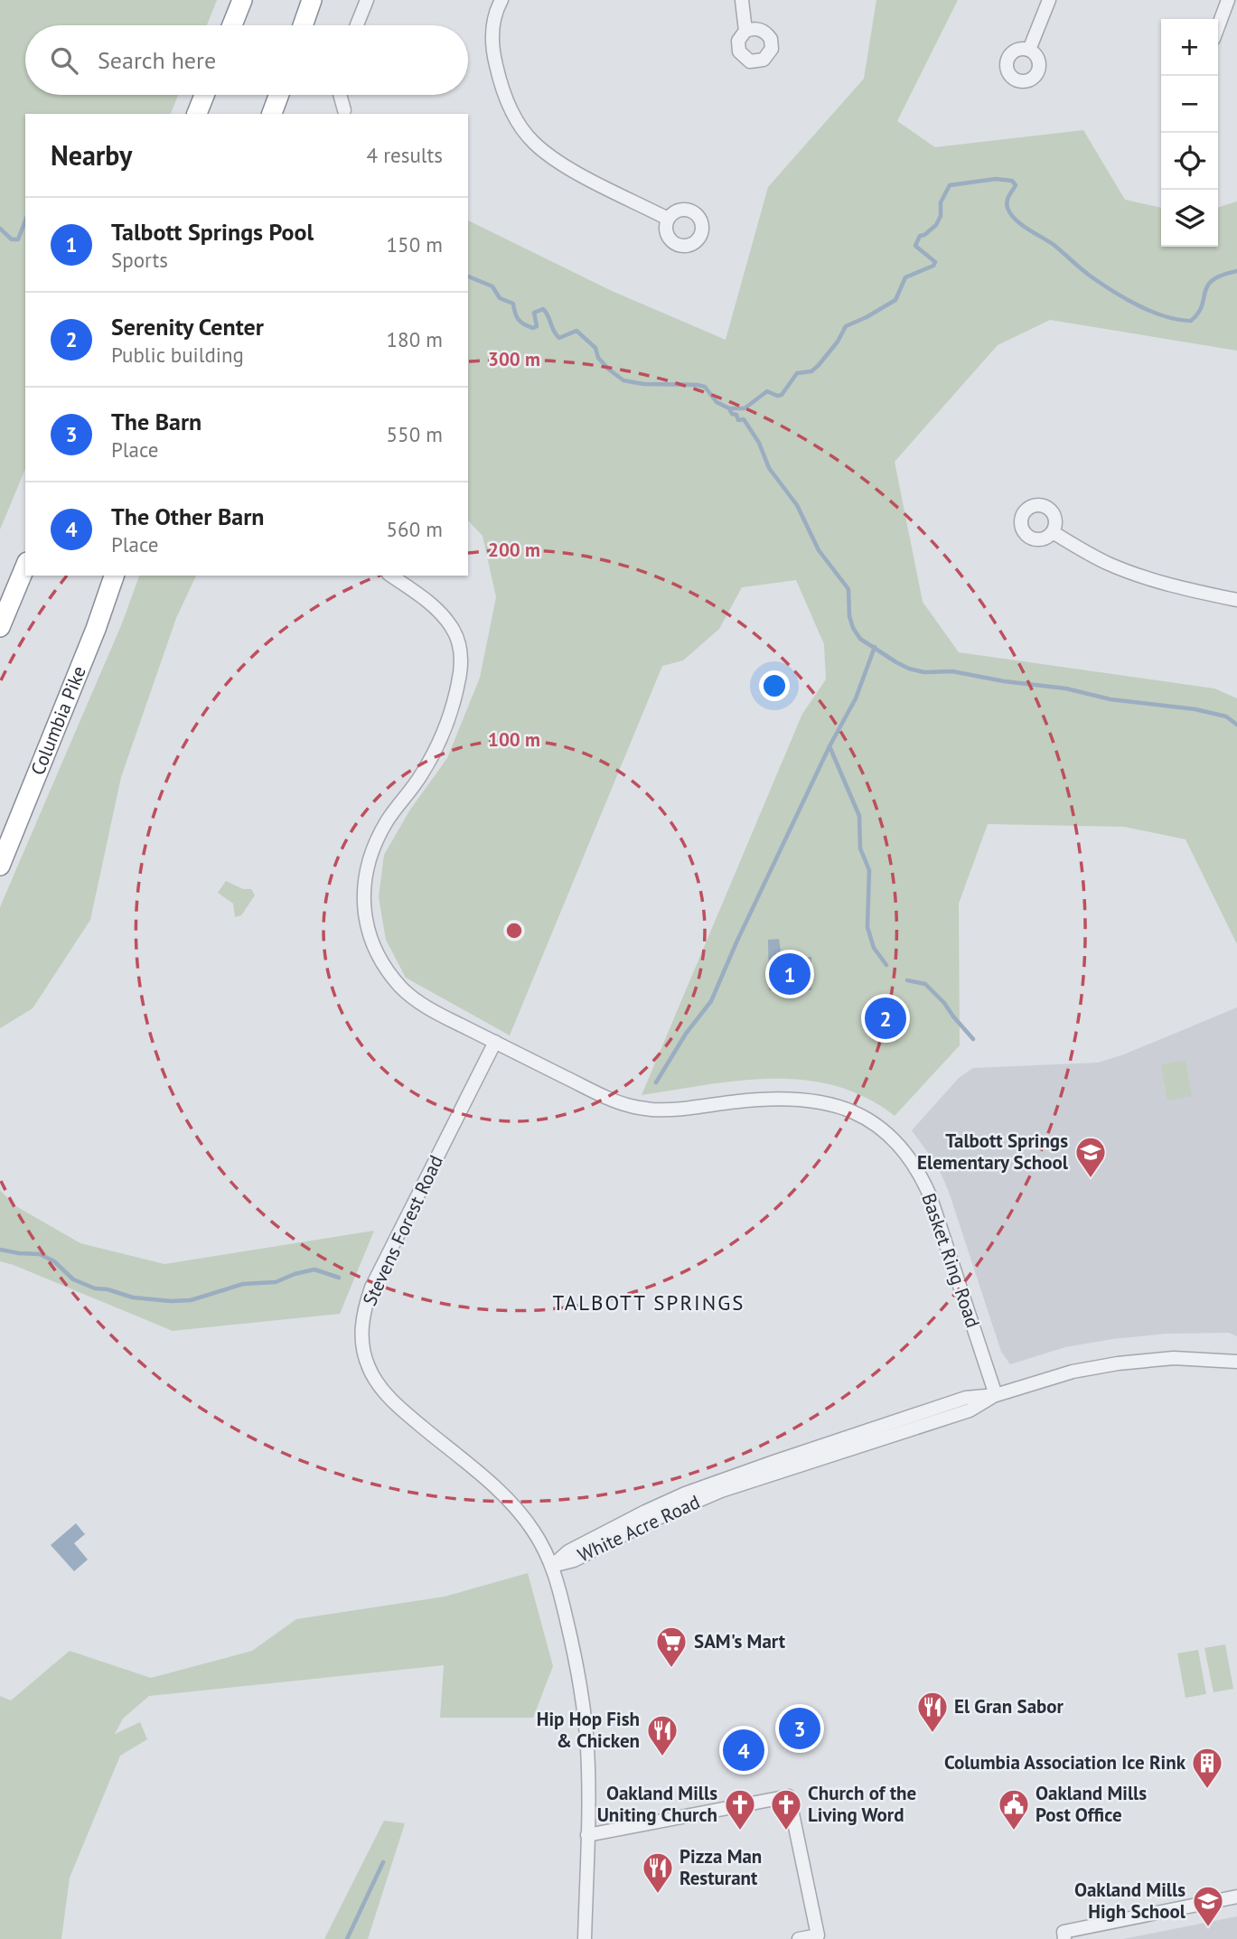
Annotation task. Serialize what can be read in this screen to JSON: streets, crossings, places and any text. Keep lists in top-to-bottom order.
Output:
{
  "streets": {
    "highway": ["Columbia Pike"],
    "street": ["Stevens Forest Road", "Basket Ring Road", "White Acre Road"]
  },
  "crossings": [
    ["Stevens Forest Road", "Basket Ring Road"],
    ["Stevens Forest Road", "White Acre Road"],
    ["Basket Ring Road", "White Acre Road"]
  ],
  "districts": ["TALBOTT SPRINGS"],
  "places": {
    "school or university": ["Talbott Springs Elementary School", "Oakland Mills High School"],
    "supermarket": ["SAM's Mart"],
    "restaurant": ["El Gran Sabor", "Hip Hop Fish & Chicken", "Pizza Man Resturant"],
    "building": ["Columbia Association Ice Rink"],
    "church": ["Oakland Mills Uniting Church", "Church of the Living Word"],
    "public building": ["Oakland Mills Post Office"]
  },
  "page": {
    "map_buttons": ["+", "−"],
    "search": "Search here",
    "heading": ["Nearby", "4 results"],
    "list": [
      {
        "mark": "1",
        "name": "Talbott Springs Pool",
        "note": "Sports",
        "value": "150 m"
      },
      {
        "mark": "2",
        "name": "Serenity Center",
        "note": "Public building",
        "value": "180 m"
      },
      {
        "mark": "3",
        "name": "The Barn",
        "note": "Place",
        "value": "550 m"
      },
      {
        "mark": "4",
        "name": "The Other Barn",
        "note": "Place",
        "value": "560 m"
      }
    ],
    "pins": [
      "1",
      "2",
      "3",
      "4"
    ]
  },
  "rings": ["300 m", "200 m", "100 m"]
}
